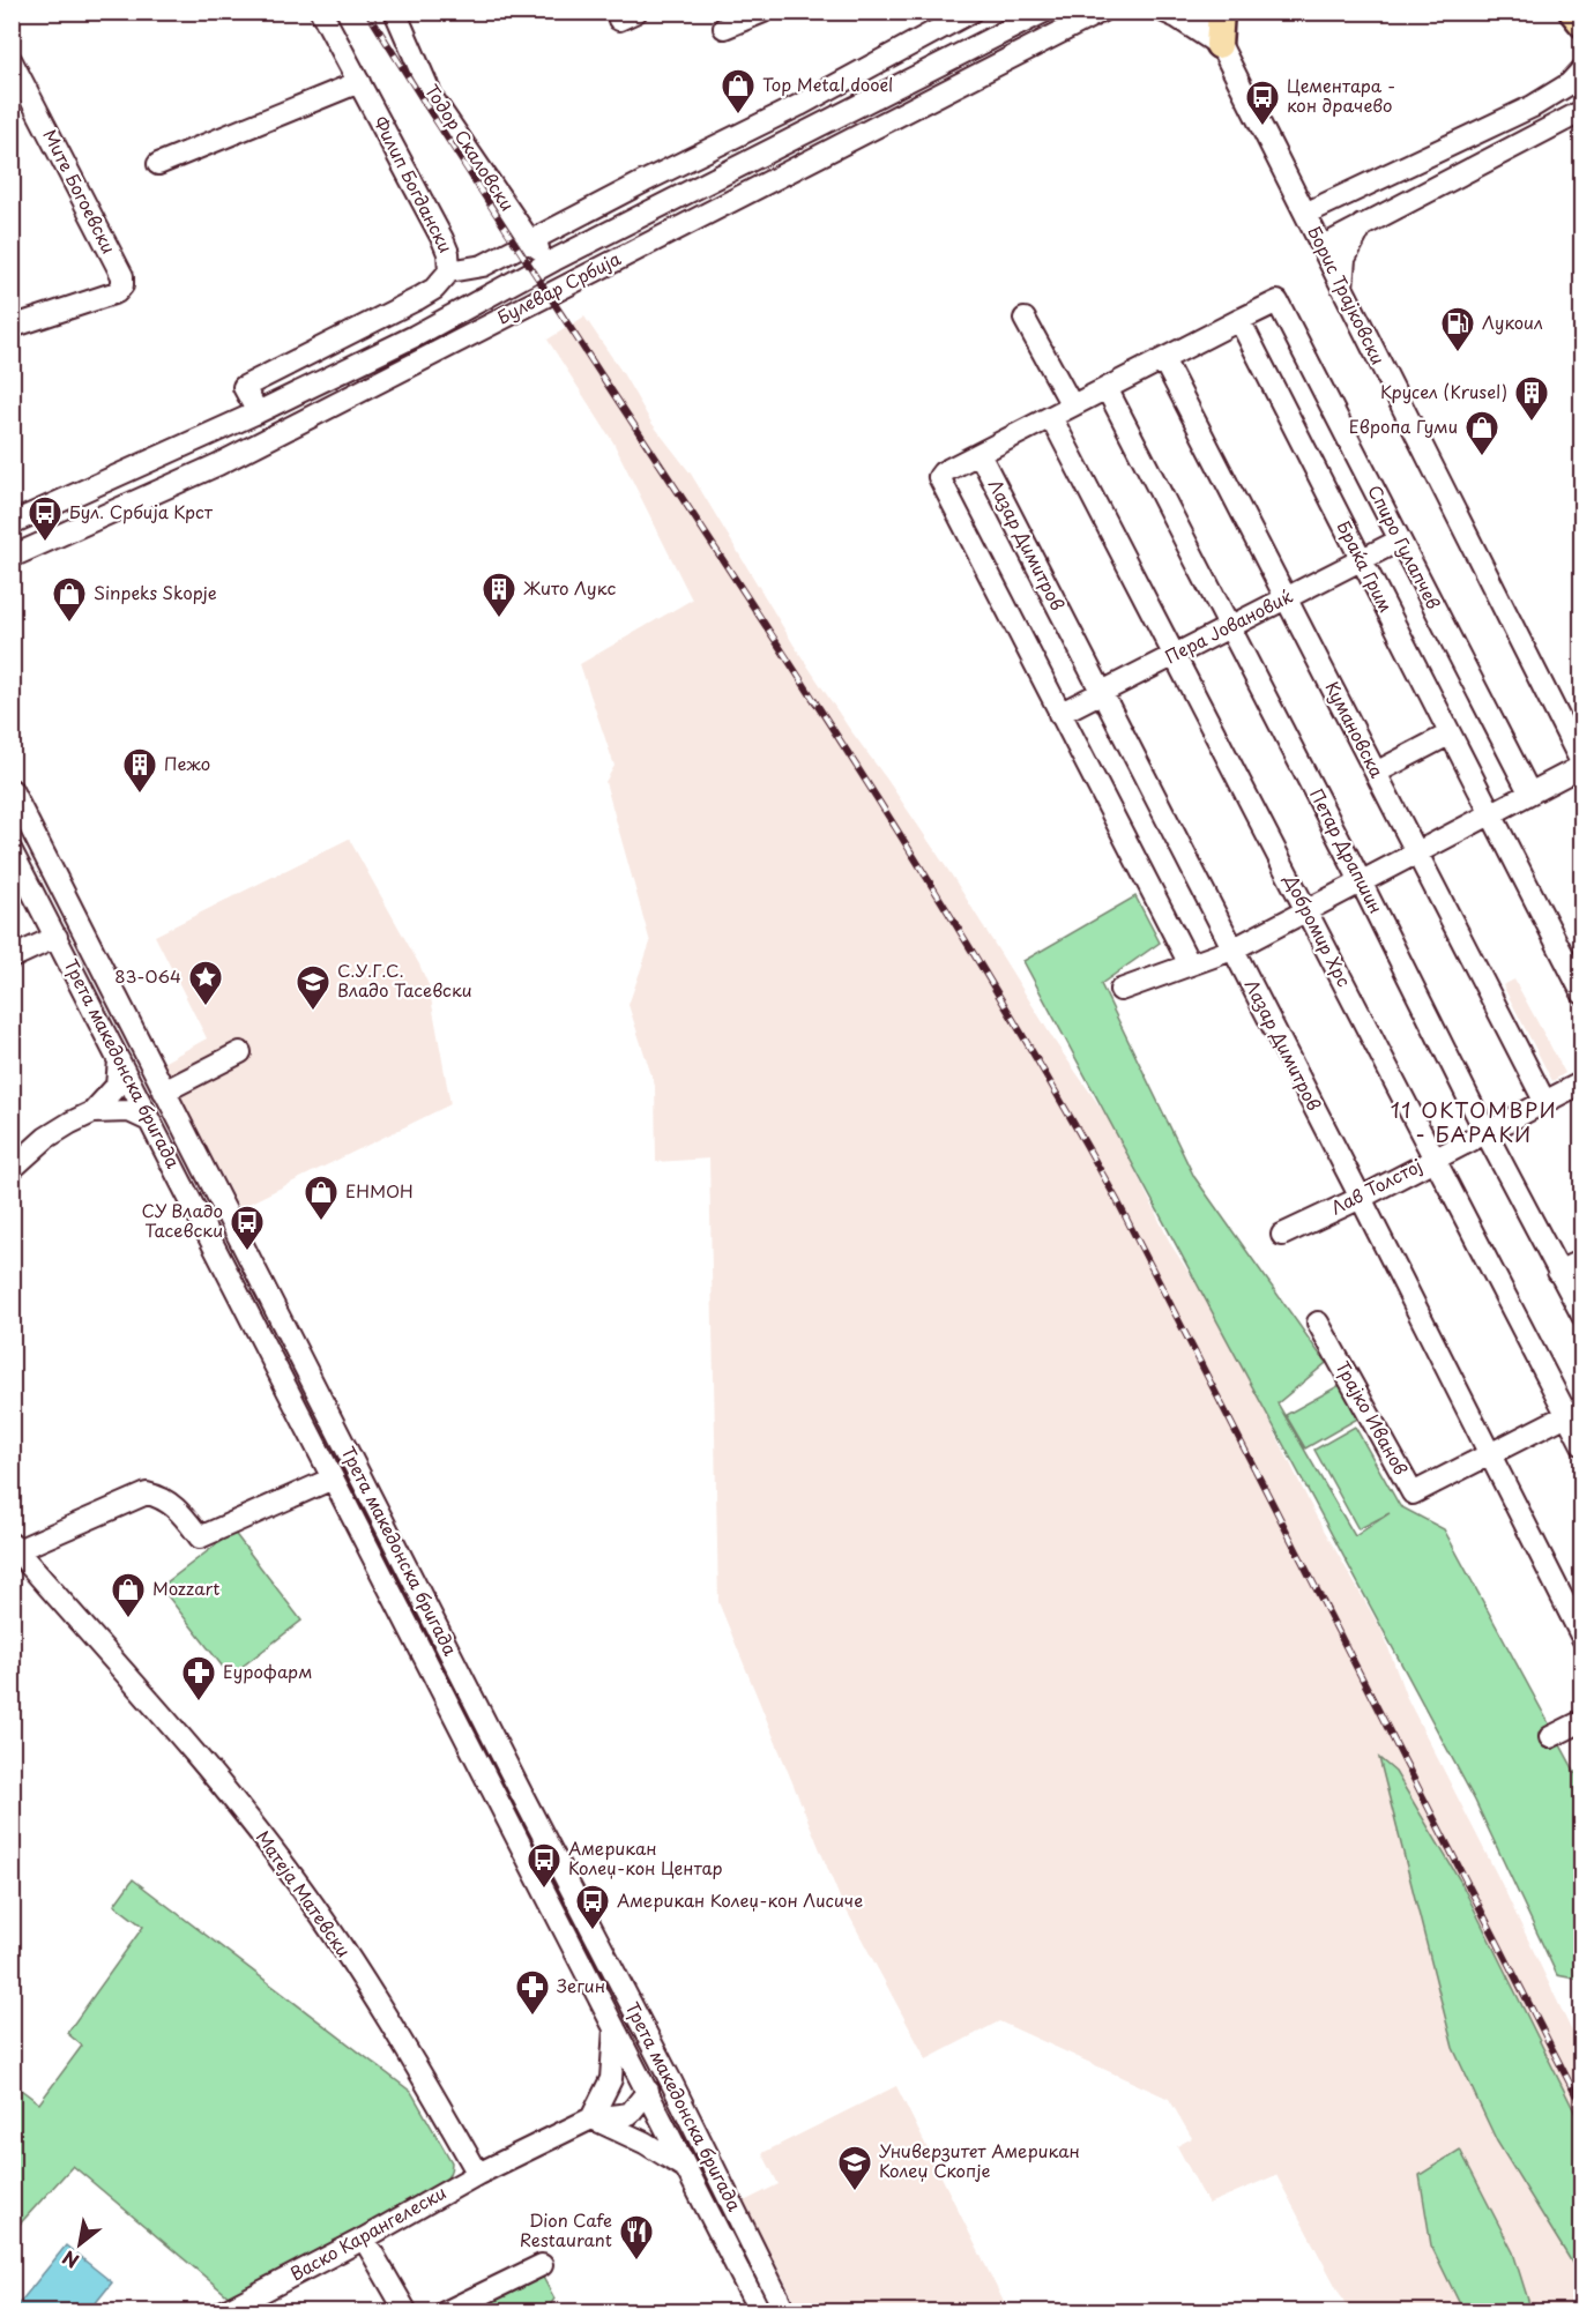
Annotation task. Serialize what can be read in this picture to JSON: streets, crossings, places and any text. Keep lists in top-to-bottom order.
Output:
{
  "streets": {
    "street": [
      "Тодор Скаловски",
      "Филип Богдански",
      "Мите Богоевски",
      "Булевар Србија",
      "Борис Трајковски",
      "Лазар Димитров",
      "Спиро Гулапчев",
      "Браќа Грим",
      "Пера Јовановиќ",
      "Кумановска",
      "Петар Драпшин",
      "Добромир Хрс",
      "Трета македонска бригада",
      "Лав Толстој",
      "Трајко Иванов",
      "Матеја Матевски",
      "Васко Карангелески"
    ]
  },
  "crossings": [
    ["Тодор Скаловски", "Булевар Србија"],
    ["Филип Богдански", "Булевар Србија"],
    ["Лазар Димитров", "Пера Јовановиќ"],
    ["Лазар Димитров", "Лав Толстој"],
    ["Лазар Димитров", "Трајко Иванов"],
    ["Спиро Гулапчев", "Браќа Грим"],
    ["Спиро Гулапчев", "Пера Јовановиќ"],
    ["Браќа Грим", "Пера Јовановиќ"],
    ["Пера Јовановиќ", "Кумановска"],
    ["Пера Јовановиќ", "Петар Драпшин"],
    ["Пера Јовановиќ", "Добромир Хрс"],
    ["Кумановска", "Лав Толстој"],
    ["Петар Драпшин", "Лав Толстој"],
    ["Добромир Хрс", "Лав Толстој"],
    ["Добромир Хрс", "Трајко Иванов"],
    ["Матеја Матевски", "Васко Карангелески"]
  ],
  "districts": ["11 ОКТОМВРИ - БАРАКИ"],
  "places": {
    "shop": [
      "Top Metal dooel",
      "Европа Гуми",
      "Sinpeks Skopje",
      "ЕНМОН",
      "Mozzart"
    ],
    "bus stop": [
      "Цементара - кон драчево",
      "Бул. Србија Крст",
      "СУ Владо Тасевски",
      "Американ Колеџ-кон Центар",
      "Американ Колеџ-кон Лисиче"
    ],
    "fuel station": ["Лукоил"],
    "building": ["Крусел (Krusel)", "Жито Лукс", "Пежо"],
    "place": ["83-064"],
    "school or university": ["С.У.Г.С. Владо Тасевски", "Универзитет Американ Колеџ Скопје"],
    "pharmacy": ["Еурофарм", "Зегин"],
    "restaurant": ["Dion Cafe Restaurant"]
  },
  "north": "bottom left"
}
